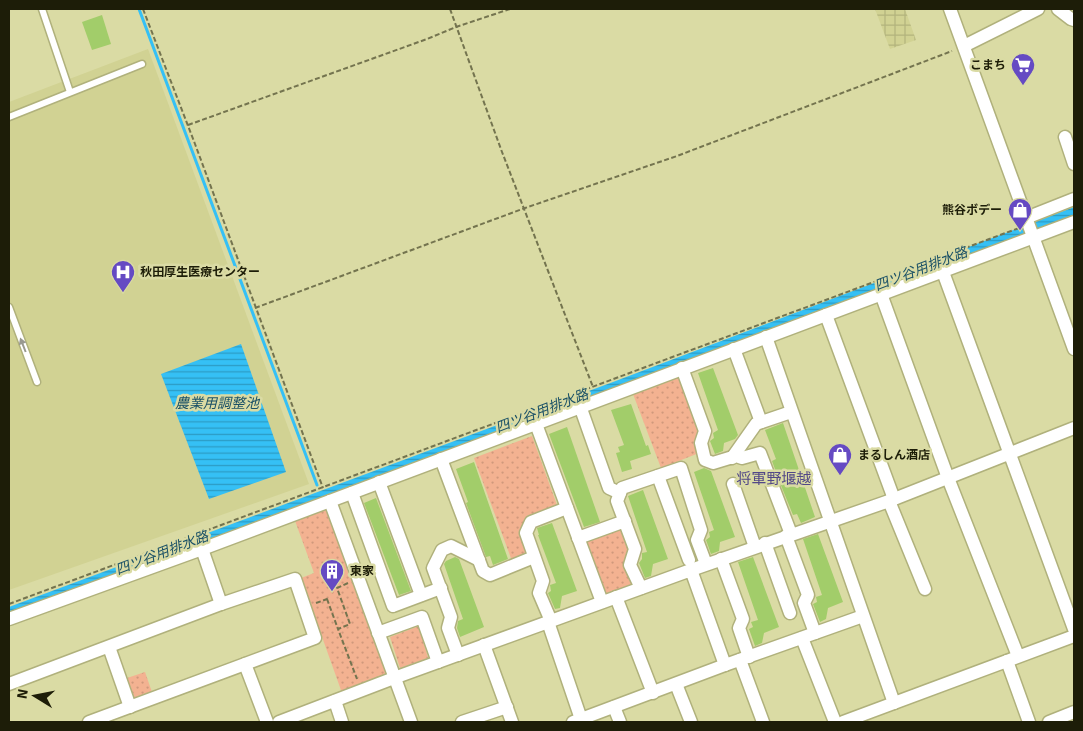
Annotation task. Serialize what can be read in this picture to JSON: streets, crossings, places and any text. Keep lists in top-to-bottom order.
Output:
{
  "districts": ["将軍野堰越"],
  "water": ["四ツ谷用排水路", "農業用調整池"],
  "places": {
    "supermarket": ["こまち"],
    "shop": ["熊谷ボデー", "まるしん酒店"],
    "hospital": ["秋田厚生医療センター"],
    "building": ["東家"]
  },
  "north": "left"
}
